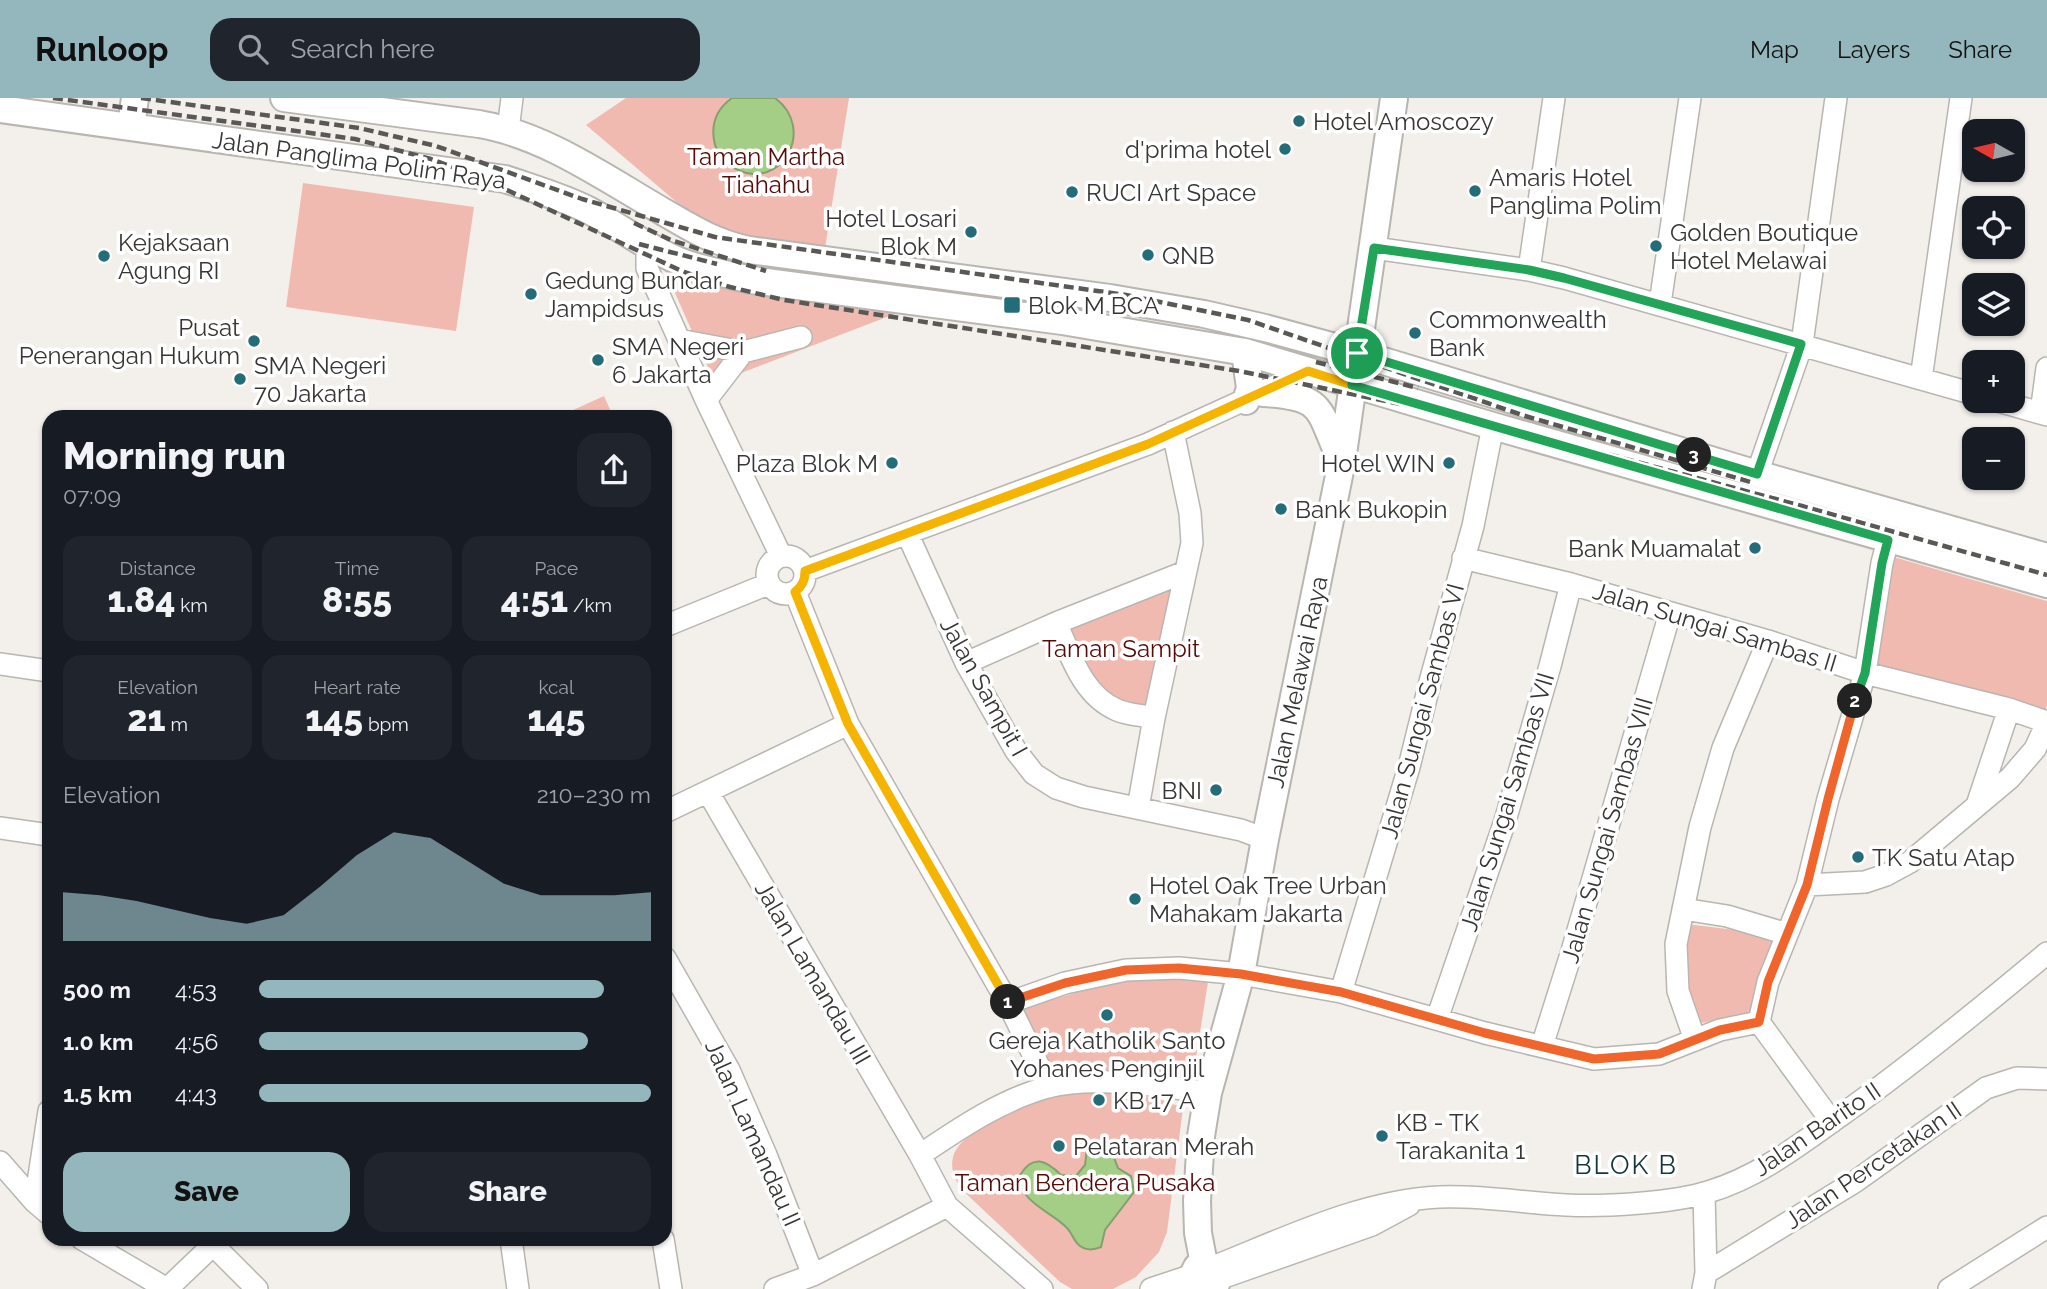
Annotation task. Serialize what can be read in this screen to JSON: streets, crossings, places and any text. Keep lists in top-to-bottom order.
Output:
{
  "streets": {
    "main road": ["Jalan Panglima Polim Raya", "Jalan Melawai Raya"],
    "street": [
      "Jalan Sungai Sambas II",
      "Jalan Sampit I",
      "Jalan Sungai Sambas VI",
      "Jalan Sungai Sambas VII",
      "Jalan Sungai Sambas VIII",
      "Jalan Lamandau III",
      "Jalan Barito II",
      "Jalan Lamandau II",
      "Jalan Percetakan II"
    ]
  },
  "crossings": [
    ["Jalan Panglima Polim Raya", "Jalan Melawai Raya"],
    ["Jalan Panglima Polim Raya", "Jalan Sungai Sambas VI"],
    ["Jalan Sungai Sambas II", "Jalan Sungai Sambas VI"],
    ["Jalan Sungai Sambas II", "Jalan Sungai Sambas VII"],
    ["Jalan Sungai Sambas II", "Jalan Sungai Sambas VIII"],
    ["Jalan Melawai Raya", "Jalan Sampit I"],
    ["Jalan Melawai Raya", "Jalan Barito II"]
  ],
  "districts": ["BLOK B"],
  "parks": ["Taman Martha Tiahahu", "Taman Sampit", "Taman Bendera Pusaka"],
  "places": {
    "other": [
      "Hotel Amoscozy",
      "d'prima hotel",
      "Amaris Hotel Panglima Polim",
      "RUCI Art Space",
      "Hotel Losari Blok M",
      "Golden Boutique Hotel Melawai",
      "QNB",
      "Kejaksaan Agung RI",
      "Gedung Bundar Jampidsus",
      "Commonwealth Bank",
      "Pusat Penerangan Hukum",
      "SMA Negeri 6 Jakarta",
      "SMA Negeri 70 Jakarta",
      "Plaza Blok M",
      "Hotel WIN",
      "Bank Bukopin",
      "Bank Muamalat",
      "BNI",
      "TK Satu Atap",
      "Hotel Oak Tree Urban Mahakam Jakarta",
      "Gereja Katholik Santo Yohanes Penginjil",
      "KB 17 A",
      "KB - TK Tarakanita 1",
      "Pelataran Merah"
    ],
    "transit": ["Blok M BCA"]
  },
  "north": "left",
  "page": {
    "header": "Runloop",
    "search": "Search here",
    "nav": ["Map", "Layers", "Share"],
    "map_buttons": ["+", "−"],
    "heading": ["Morning run", "07:09"],
    "pins": ["3", "2", "1"],
    "stats": [
      ["Distance", "1.84 km"],
      ["Time", "8:55"],
      ["Pace", "4:51 /km"],
      ["Elevation", "21 m"],
      ["Heart rate", "145 bpm"],
      ["kcal", "145"]
    ],
    "chart": ["Elevation", "210–230 m"],
    "list": [
      {
        "name": "500 m",
        "note": "4:53"
      },
      {
        "name": "1.0 km",
        "note": "4:56"
      },
      {
        "name": "1.5 km",
        "note": "4:43"
      }
    ],
    "buttons": ["Save", "Share"]
  }
}
